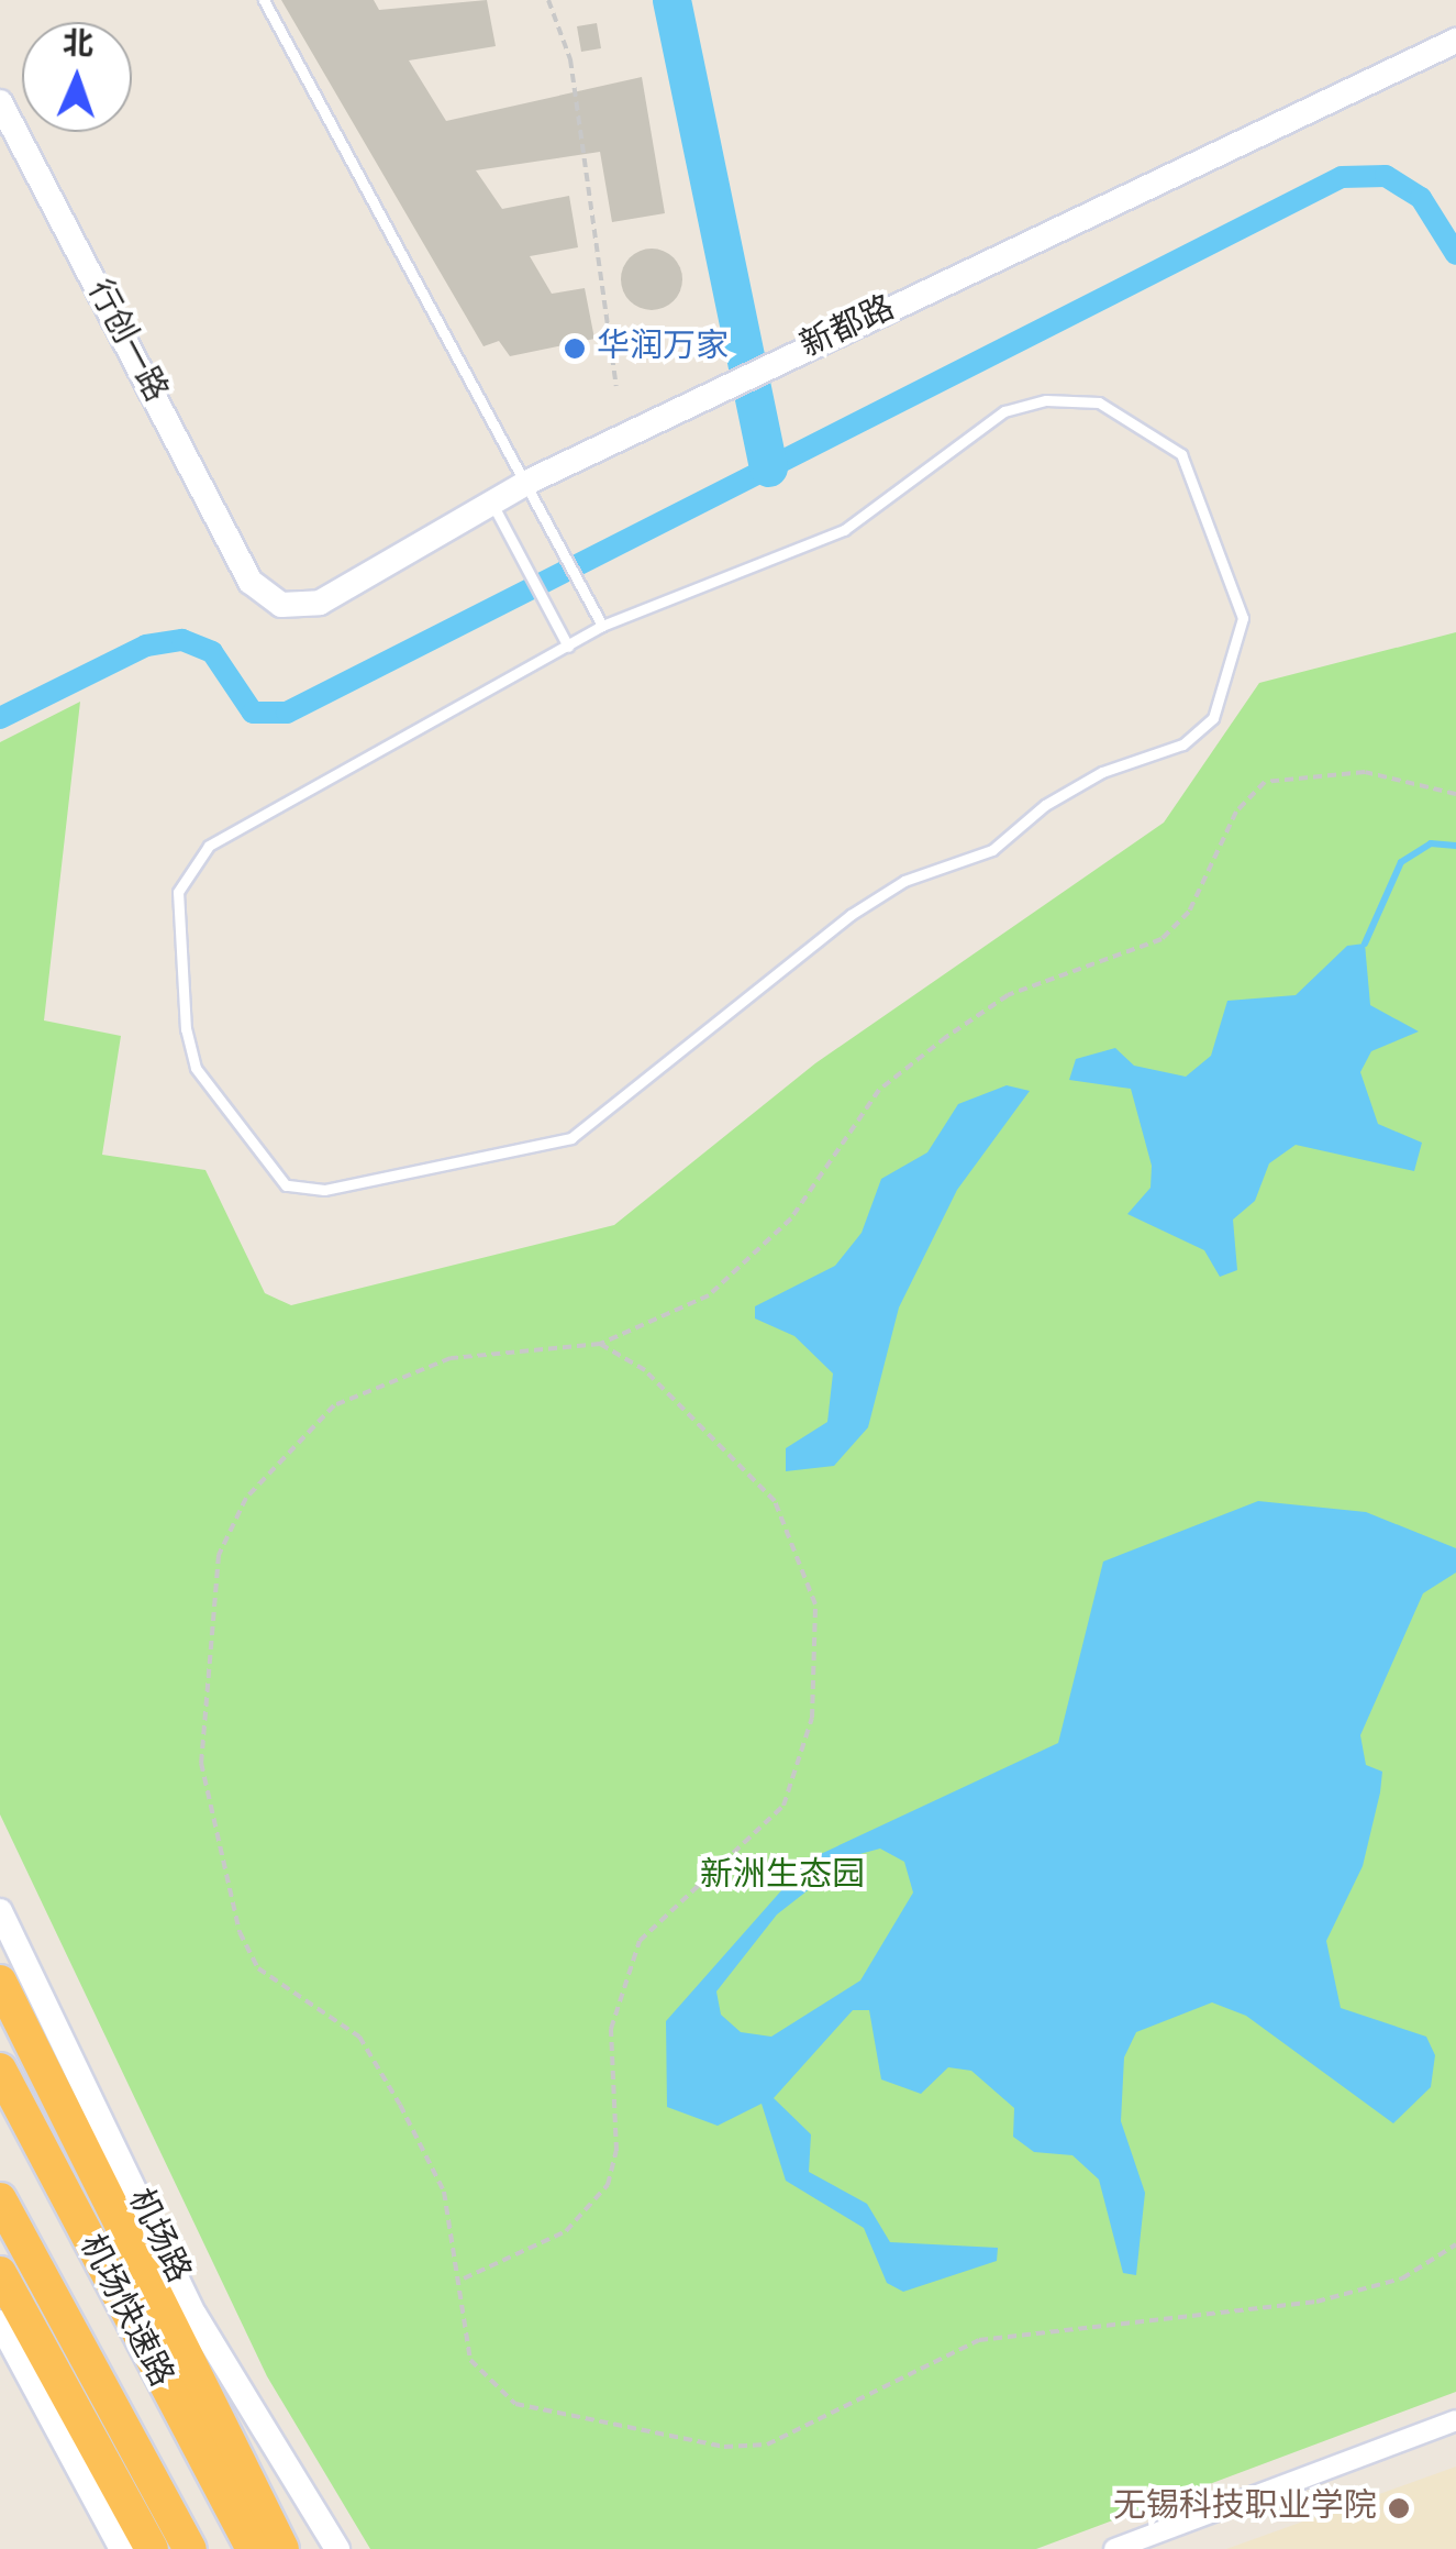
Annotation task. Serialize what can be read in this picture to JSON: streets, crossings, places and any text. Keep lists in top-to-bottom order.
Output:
{
  "streets": {
    "highway": ["机场快速路"],
    "street": ["新都路", "行创一路", "机场路"]
  },
  "crossings": [
    ["新都路", "行创一路"]
  ],
  "parks": ["新洲生态园"],
  "places": ["华润万家", "无锡科技职业学院"],
  "north": "top"
}
